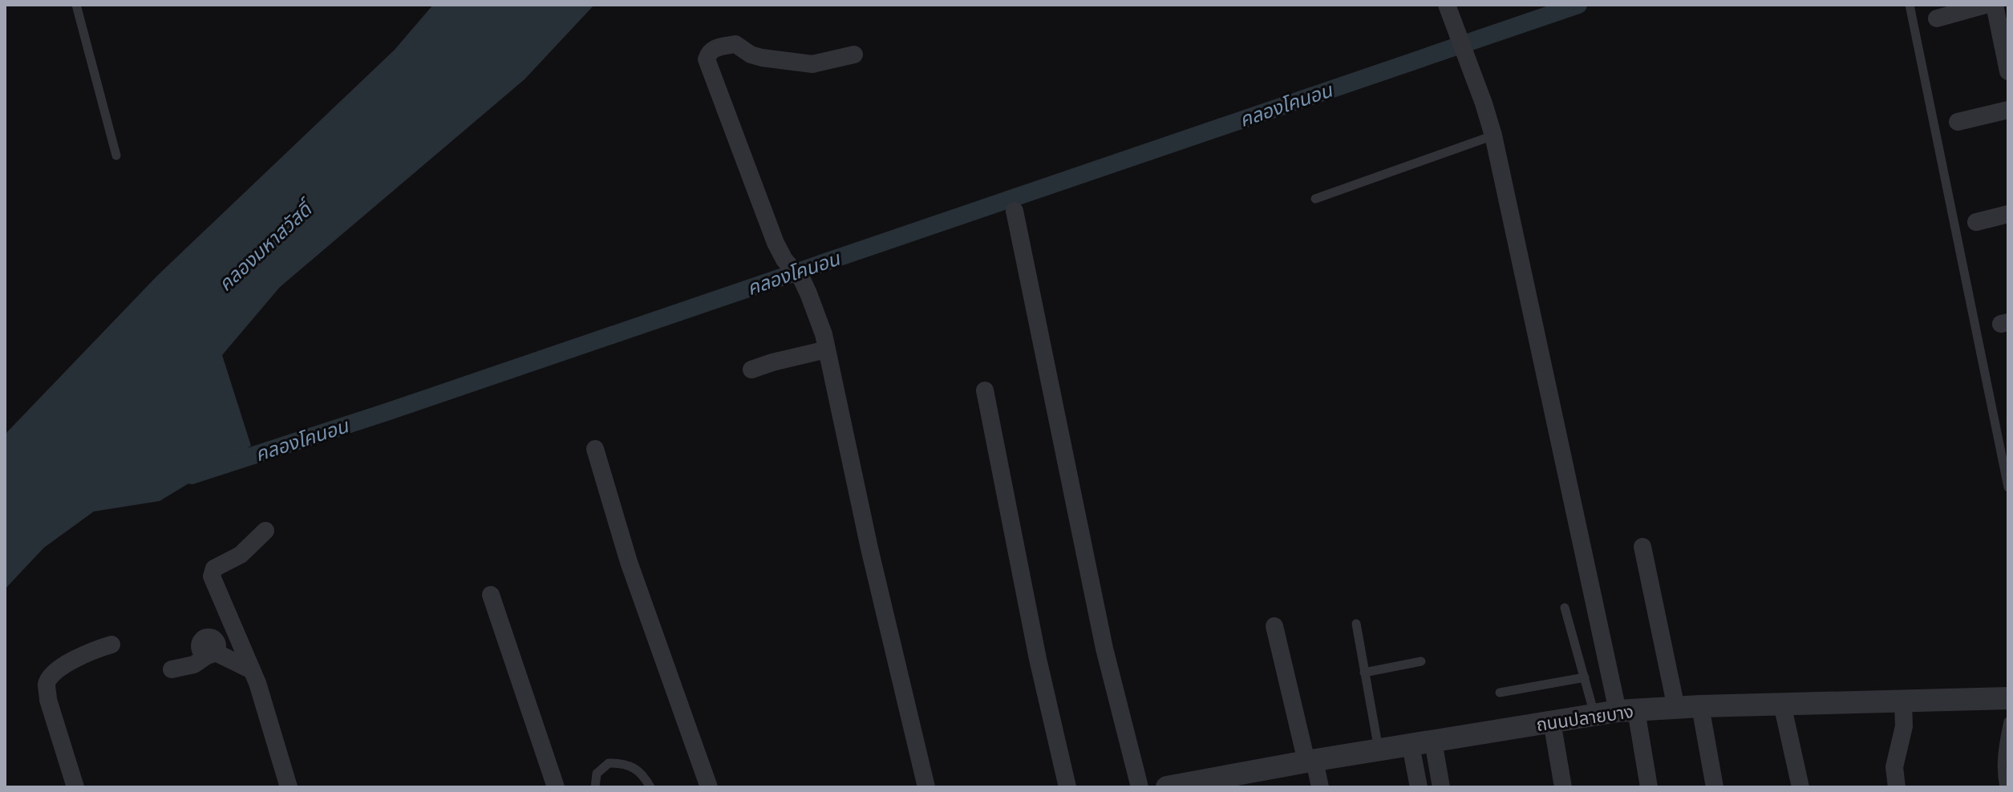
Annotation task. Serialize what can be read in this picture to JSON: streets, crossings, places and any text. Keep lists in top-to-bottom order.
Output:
{
  "streets": {
    "street": ["ถนนปลายบาง"]
  },
  "water": ["คลองโคนอน", "คลองมหาสวัสดิ์"]
}
